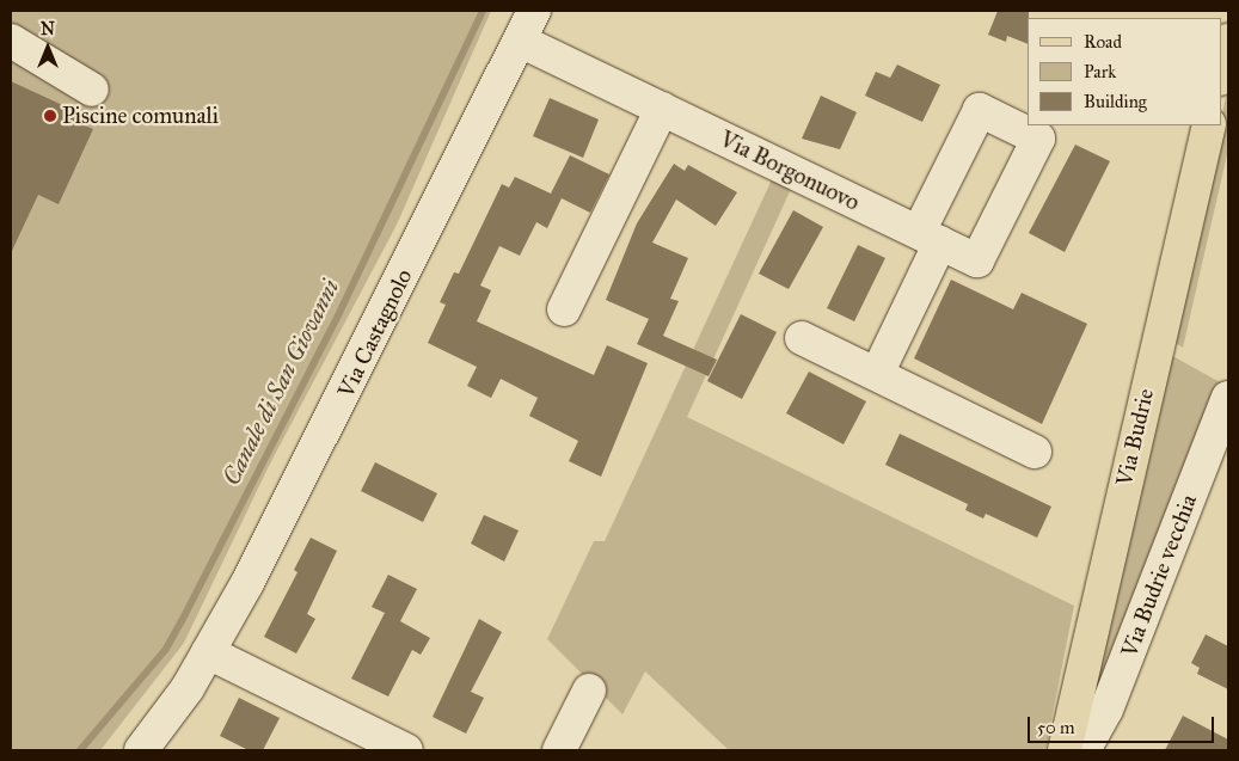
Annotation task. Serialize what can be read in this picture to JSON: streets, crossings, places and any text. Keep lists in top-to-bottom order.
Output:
{
  "streets": {
    "main road": ["Via Budrie"],
    "street": ["Via Borgonuovo", "Via Castagnolo", "Via Budrie vecchia"]
  },
  "crossings": [
    ["Via Borgonuovo", "Via Castagnolo"]
  ],
  "water": ["Canale di San Giovanni"],
  "places": ["Piscine comunali"],
  "legend": ["Road", "Park", "Building"],
  "scale_bar": "50 m",
  "north": "top"
}
